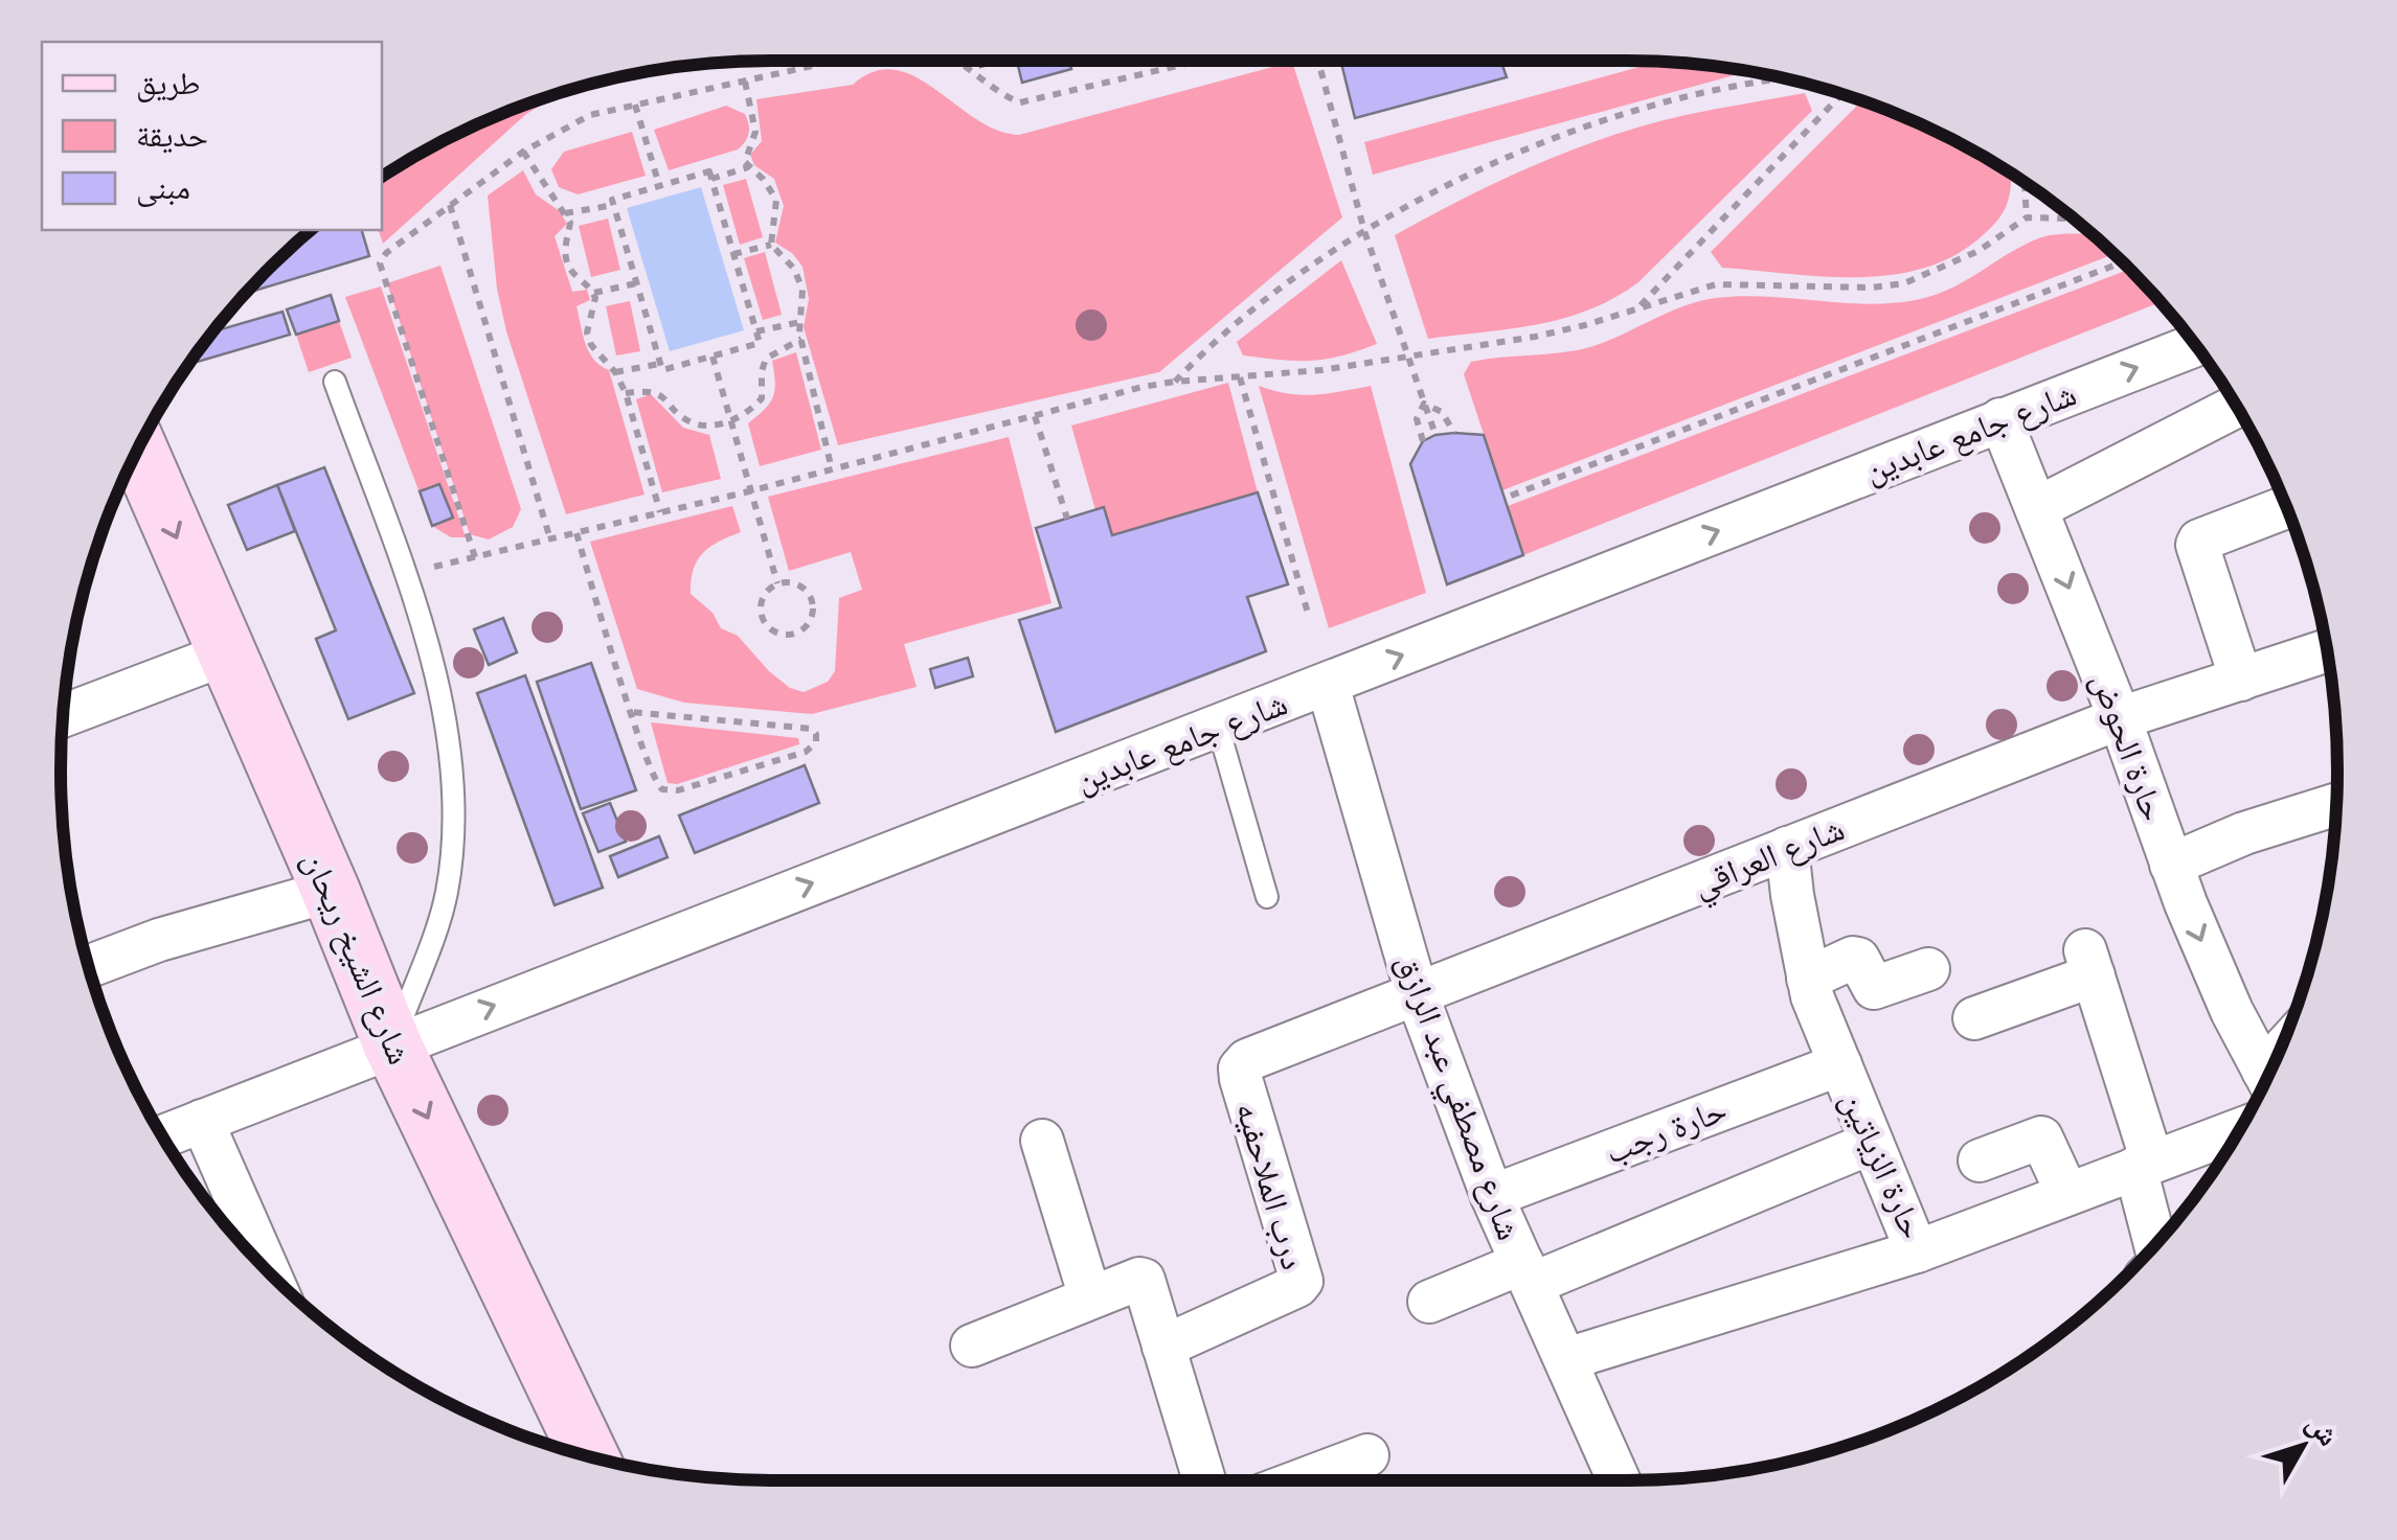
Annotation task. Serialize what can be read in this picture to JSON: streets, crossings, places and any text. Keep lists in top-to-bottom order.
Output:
{
  "streets": {
    "main road": ["شارع الشيخ ريحان"],
    "street": [
      "شارع جامع عابدين",
      "حارة الحوض",
      "شارع العراقي",
      "شارع مصطفي عبد الرازق",
      "حارة رجب",
      "حارة الزياتين",
      "درب الملاحفيه"
    ]
  },
  "crossings": [
    ["شارع جامع عابدين", "حارة الحوض"],
    ["شارع جامع عابدين", "شارع الشيخ ريحان"],
    ["شارع جامع عابدين", "شارع مصطفي عبد الرازق"],
    ["حارة الحوض", "شارع العراقي"],
    ["شارع العراقي", "شارع مصطفي عبد الرازق"],
    ["شارع العراقي", "حارة الزياتين"],
    ["شارع العراقي", "درب الملاحفيه"],
    ["شارع مصطفي عبد الرازق", "حارة رجب"],
    ["شارع مصطفي عبد الرازق", "درب الملاحفيه"],
    ["حارة رجب", "حارة الزياتين"]
  ],
  "one_way": ["شارع جامع عابدين", "حارة الحوض", "شارع الشيخ ريحان"],
  "legend": ["طريق", "حديقة", "مبنى"],
  "north": "top right"
}
